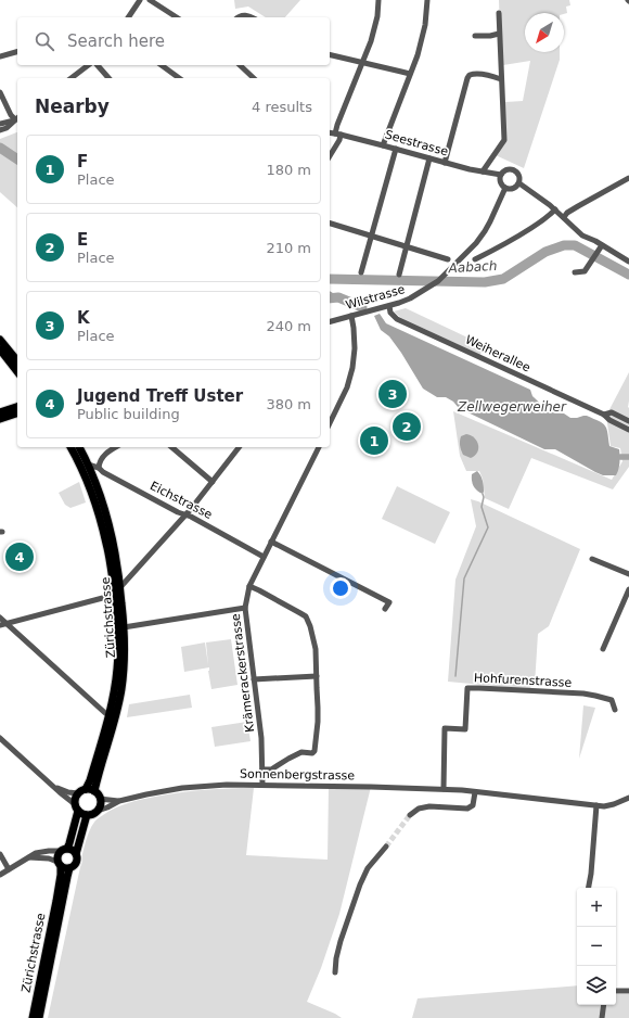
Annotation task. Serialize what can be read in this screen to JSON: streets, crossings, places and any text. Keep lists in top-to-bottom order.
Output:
{
  "streets": {
    "main road": ["Zürichstrasse"],
    "street": [
      "Seestrasse",
      "Wilstrasse",
      "Weiherallee",
      "Eichstrasse",
      "Krämerackerstrasse",
      "Hohfurenstrasse",
      "Sonnenbergstrasse"
    ]
  },
  "crossings": [
    ["Seestrasse", "Wilstrasse"],
    ["Wilstrasse", "Weiherallee"],
    ["Eichstrasse", "Zürichstrasse"],
    ["Eichstrasse", "Krämerackerstrasse"],
    ["Zürichstrasse", "Sonnenbergstrasse"],
    ["Krämerackerstrasse", "Sonnenbergstrasse"],
    ["Hohfurenstrasse", "Sonnenbergstrasse"]
  ],
  "water": ["Aabach", "Zellwegerweiher"],
  "north": "bottom left",
  "page": {
    "search": "Search here",
    "heading": ["Nearby", "4 results"],
    "list": [
      {
        "mark": "1",
        "name": "F",
        "note": "Place",
        "value": "180 m"
      },
      {
        "mark": "2",
        "name": "E",
        "note": "Place",
        "value": "210 m"
      },
      {
        "mark": "3",
        "name": "K",
        "note": "Place",
        "value": "240 m"
      },
      {
        "mark": "4",
        "name": "Jugend Treff Uster",
        "note": "Public building",
        "value": "380 m"
      }
    ],
    "pins": [
      "3",
      "2",
      "1",
      "4"
    ],
    "map_buttons": ["+", "−"]
  }
}
